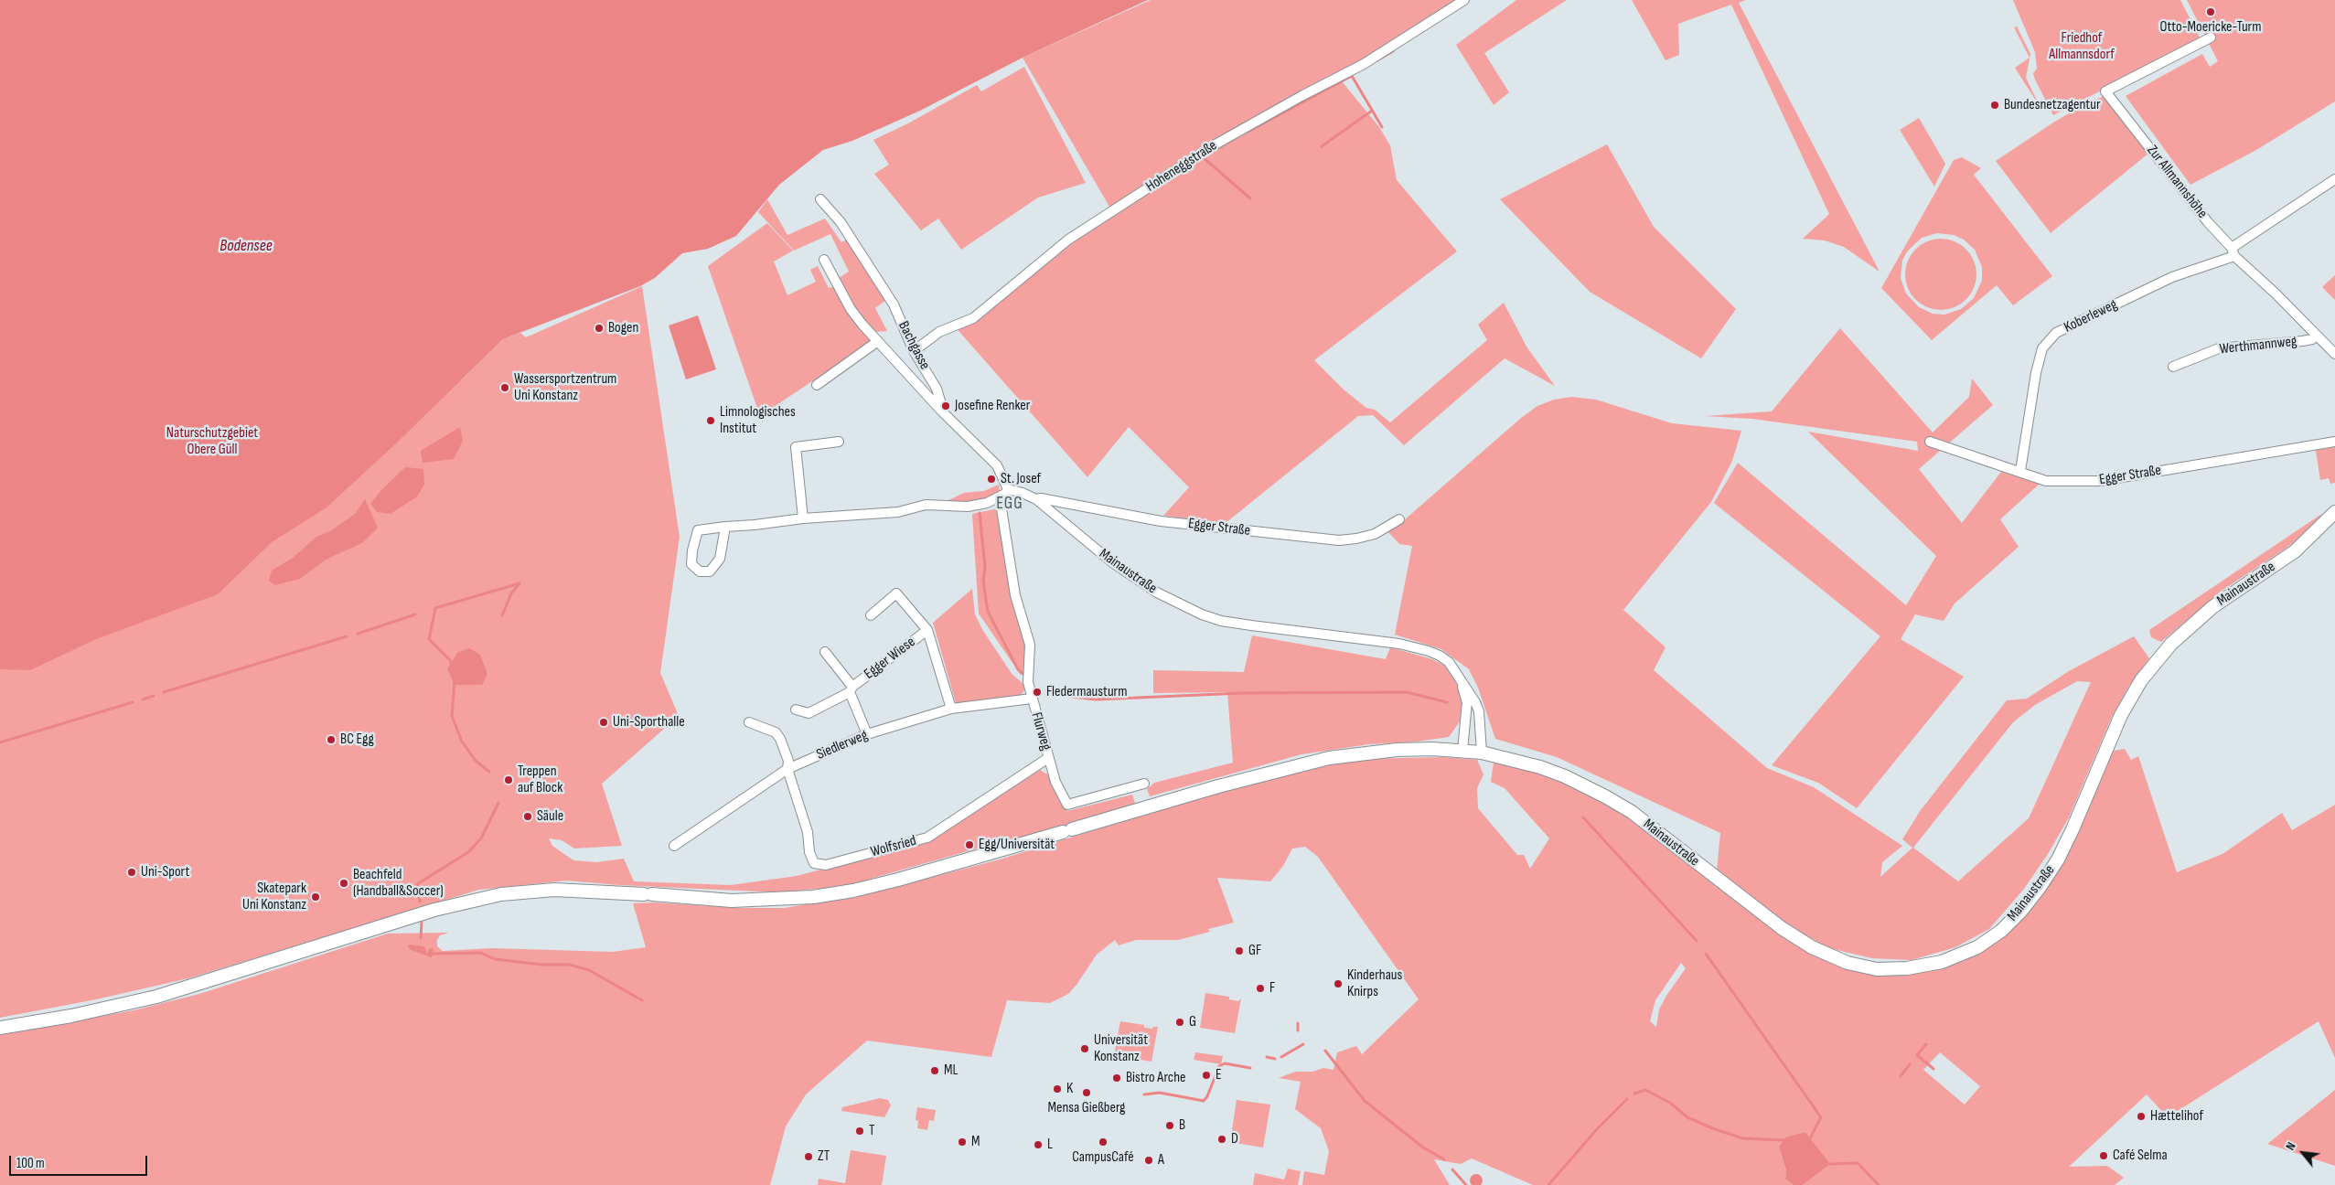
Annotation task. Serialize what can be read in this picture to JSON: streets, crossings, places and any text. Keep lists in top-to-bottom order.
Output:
{
  "streets": {
    "main road": ["Mainaustraße"],
    "street": [
      "Hoheneggstraße",
      "Zur Allmannshöhe",
      "Koberleweg",
      "Bachgasse",
      "Werthmannweg",
      "Egger Straße",
      "Egger Wiese",
      "Flurweg",
      "Siedlerweg",
      "Wolfsried"
    ]
  },
  "crossings": [
    ["Hoheneggstraße", "Bachgasse"],
    ["Zur Allmannshöhe", "Koberleweg"],
    ["Zur Allmannshöhe", "Werthmannweg"],
    ["Koberleweg", "Egger Straße"],
    ["Bachgasse", "Mainaustraße"],
    ["Egger Straße", "Mainaustraße"],
    ["Egger Wiese", "Siedlerweg"],
    ["Flurweg", "Siedlerweg"],
    ["Flurweg", "Wolfsried"],
    ["Siedlerweg", "Wolfsried"]
  ],
  "districts": ["EGG"],
  "water": ["Bodensee"],
  "parks": ["Friedhof Allmannsdorf", "Naturschutzgebiet Obere Güll"],
  "places": [
    "Otto-Moericke-Turm",
    "Bundesnetzagentur",
    "Bogen",
    "Wassersportzentrum Uni Konstanz",
    "Josefine Renker",
    "Limnologisches Institut",
    "St. Josef",
    "Fledermausturm",
    "Uni-Sporthalle",
    "BC Egg",
    "Treppen auf Block",
    "Säule",
    "Egg/Universität",
    "Uni-Sport",
    "Beachfeld (Handball&Soccer)",
    "Skatepark Uni Konstanz",
    "GF",
    "Kinderhaus Knirps",
    "F",
    "G",
    "Universität Konstanz",
    "ML",
    "E",
    "Bistro Arche",
    "K",
    "Mensa Gießberg",
    "Hættelihof",
    "B",
    "T",
    "D",
    "M",
    "CampusCafé",
    "L",
    "Café Selma",
    "ZT",
    "A"
  ],
  "scale_bar": "100 m",
  "north": "top left"
}
